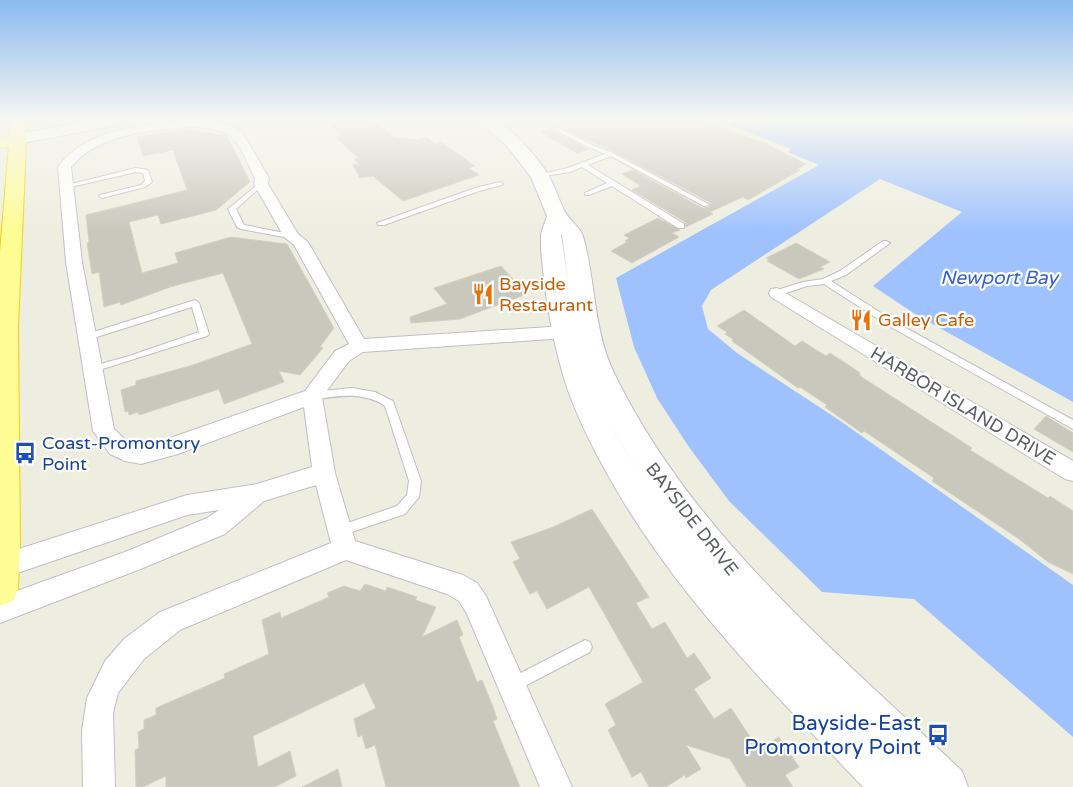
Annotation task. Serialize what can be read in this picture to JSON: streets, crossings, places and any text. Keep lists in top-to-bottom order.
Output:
{
  "streets": {
    "main road": ["BAYSIDE DRIVE"],
    "street": ["HARBOR ISLAND DRIVE"]
  },
  "water": ["Newport Bay"],
  "places": {
    "restaurant": ["Bayside Restaurant", "Galley Cafe"],
    "bus stop": ["Coast-Promontory Point", "Bayside-East Promontory Point"]
  }
}
